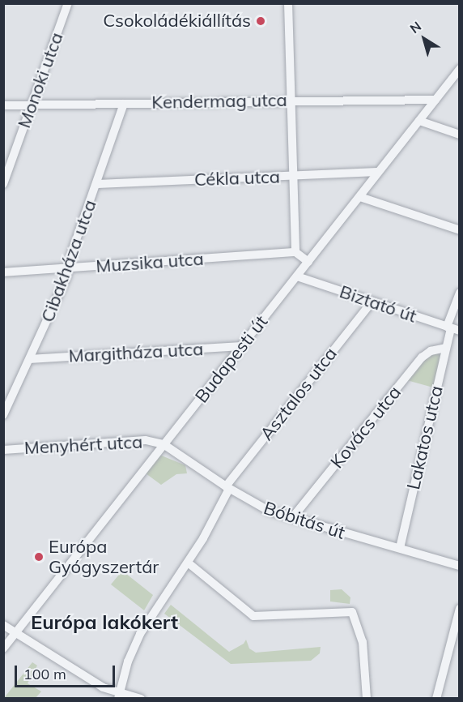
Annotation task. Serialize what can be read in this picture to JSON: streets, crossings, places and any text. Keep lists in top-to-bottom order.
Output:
{
  "streets": {
    "street": [
      "Monoki utca",
      "Kendermag utca",
      "Cékla utca",
      "Cibakháza utca",
      "Muzsika utca",
      "Biztató út",
      "Margitháza utca",
      "Budapesti út",
      "Asztalos utca",
      "Kovács utca",
      "Lakatos utca",
      "Menyhért utca",
      "Bóbitás út"
    ]
  },
  "crossings": [
    ["Monoki utca", "Kendermag utca"],
    ["Kendermag utca", "Cibakháza utca"],
    ["Kendermag utca", "Budapesti út"],
    ["Cékla utca", "Cibakháza utca"],
    ["Cékla utca", "Budapesti út"],
    ["Cibakháza utca", "Muzsika utca"],
    ["Cibakháza utca", "Margitháza utca"],
    ["Biztató út", "Budapesti út"],
    ["Biztató út", "Asztalos utca"],
    ["Biztató út", "Lakatos utca"],
    ["Margitháza utca", "Budapesti út"],
    ["Budapesti út", "Menyhért utca"],
    ["Budapesti út", "Bóbitás út"],
    ["Asztalos utca", "Bóbitás út"],
    ["Kovács utca", "Lakatos utca"],
    ["Kovács utca", "Bóbitás út"],
    ["Lakatos utca", "Bóbitás út"],
    ["Menyhért utca", "Bóbitás út"]
  ],
  "districts": ["Európa lakókert"],
  "places": ["Csokoládékiállítás", "Európa Gyógyszertár"],
  "scale_bar": "100 m",
  "north": "top left"
}
